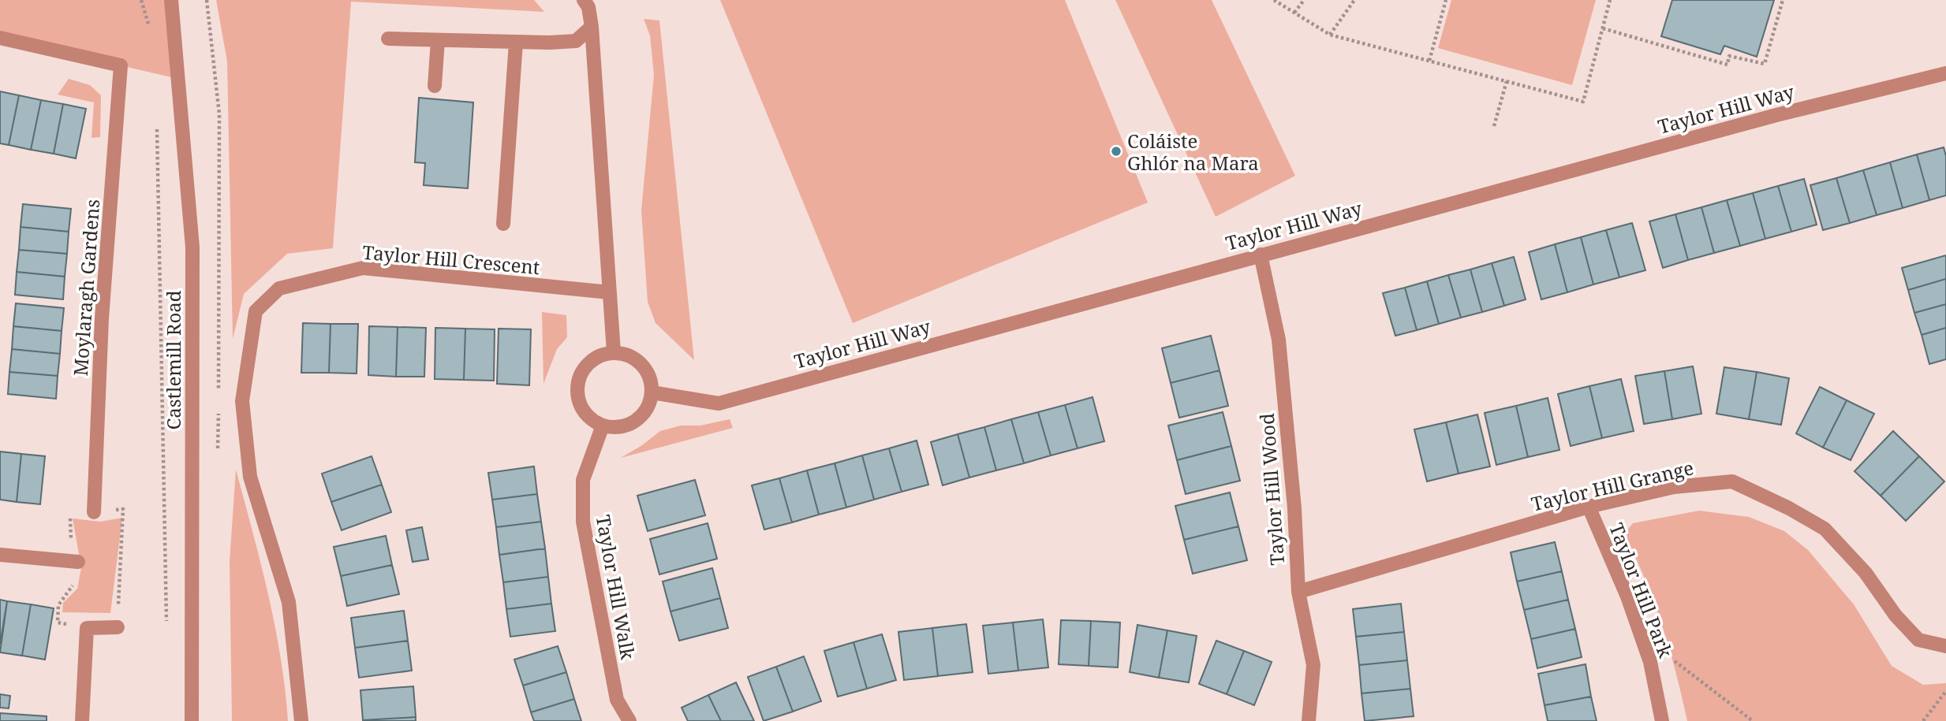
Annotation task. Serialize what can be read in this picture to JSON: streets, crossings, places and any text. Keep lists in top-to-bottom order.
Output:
{
  "streets": {
    "street": [
      "Taylor Hill Way",
      "Taylor Hill Crescent",
      "Moylaragh Gardens",
      "Castlemill Road",
      "Taylor Hill Grange",
      "Taylor Hill Wood",
      "Taylor Hill Walk",
      "Taylor Hill Park"
    ]
  },
  "crossings": [
    ["Taylor Hill Way", "Taylor Hill Wood"],
    ["Taylor Hill Way", "Taylor Hill Walk"],
    ["Taylor Hill Grange", "Taylor Hill Wood"],
    ["Taylor Hill Grange", "Taylor Hill Park"]
  ],
  "places": ["Coláiste Ghlór na Mara"]
}
